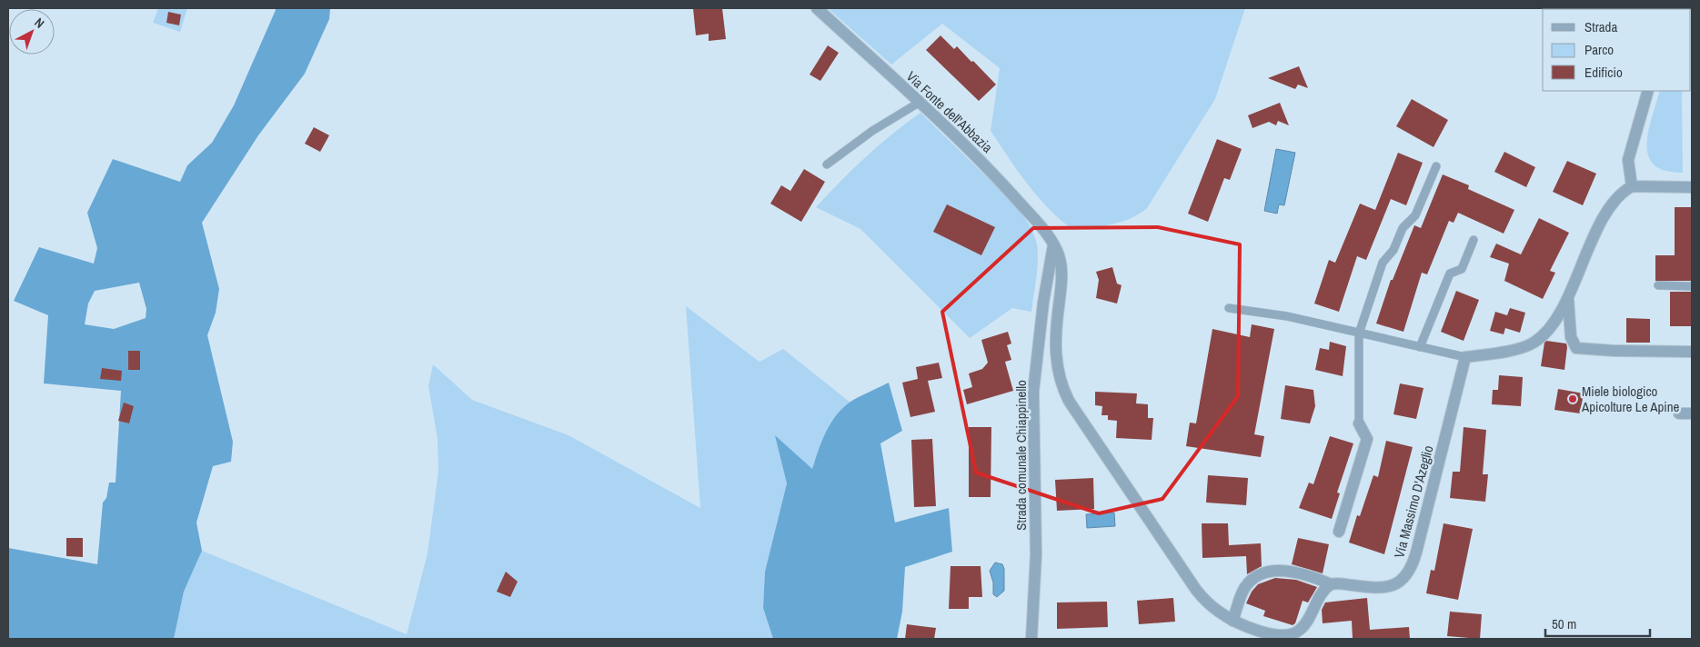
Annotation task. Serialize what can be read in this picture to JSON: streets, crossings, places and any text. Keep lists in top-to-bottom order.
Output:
{
  "streets": {
    "street": ["Via Fonte dell'Abbazia", "Strada comunale Chiappinello", "Via Massimo D'Azeglio"]
  },
  "crossings": [
    ["Via Fonte dell'Abbazia", "Strada comunale Chiappinello"]
  ],
  "places": ["Miele biologico Apicolture Le Apine"],
  "legend": ["Strada", "Parco", "Edificio"],
  "scale_bar": "50 m",
  "north": "top right"
}
